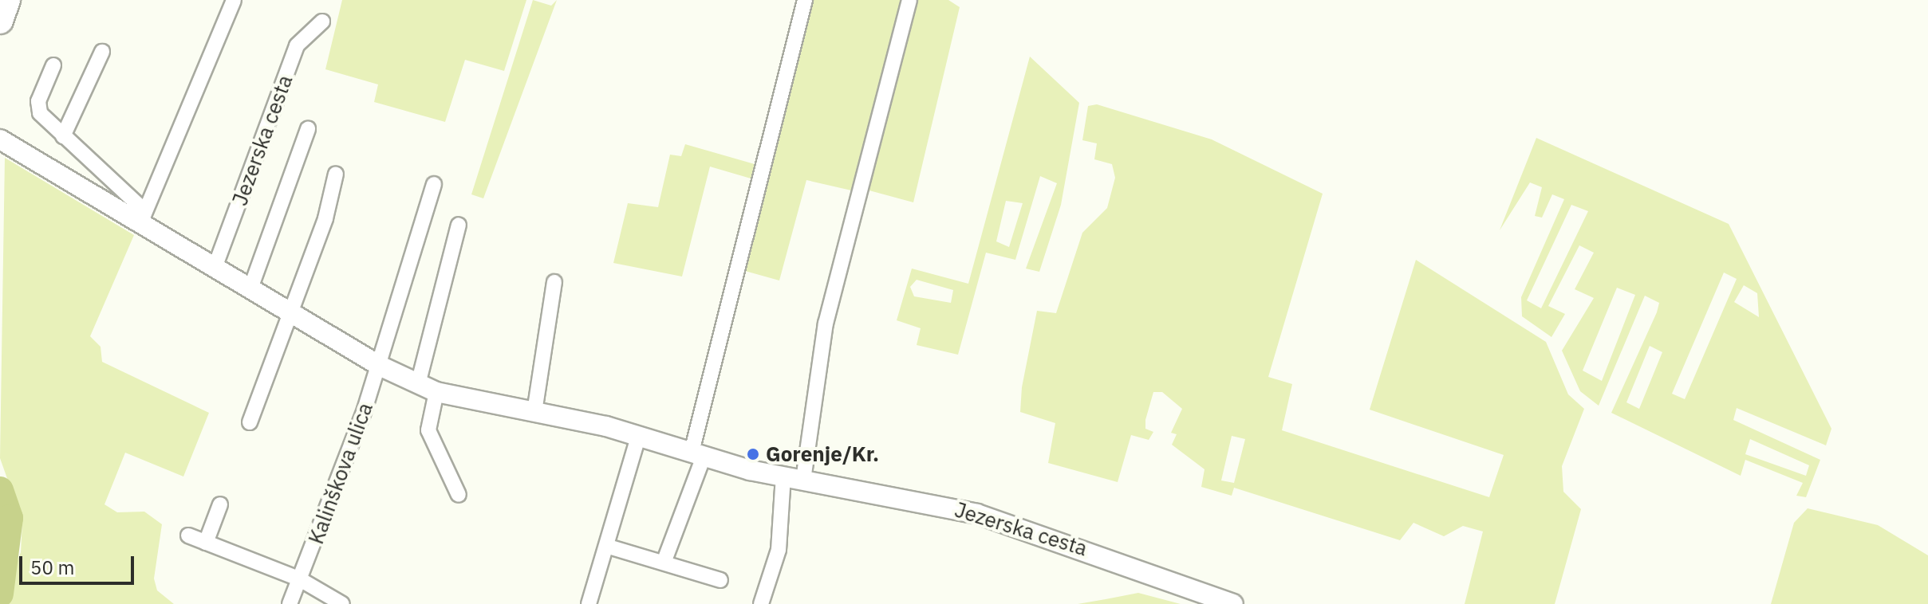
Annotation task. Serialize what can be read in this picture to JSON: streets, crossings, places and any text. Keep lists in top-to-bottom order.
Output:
{
  "streets": {
    "street": ["Jezerska cesta", "Kalinškova ulica"]
  },
  "crossings": [
    ["Jezerska cesta", "Kalinškova ulica"]
  ],
  "places": ["Gorenje/Kr."],
  "scale_bar": "50 m"
}
